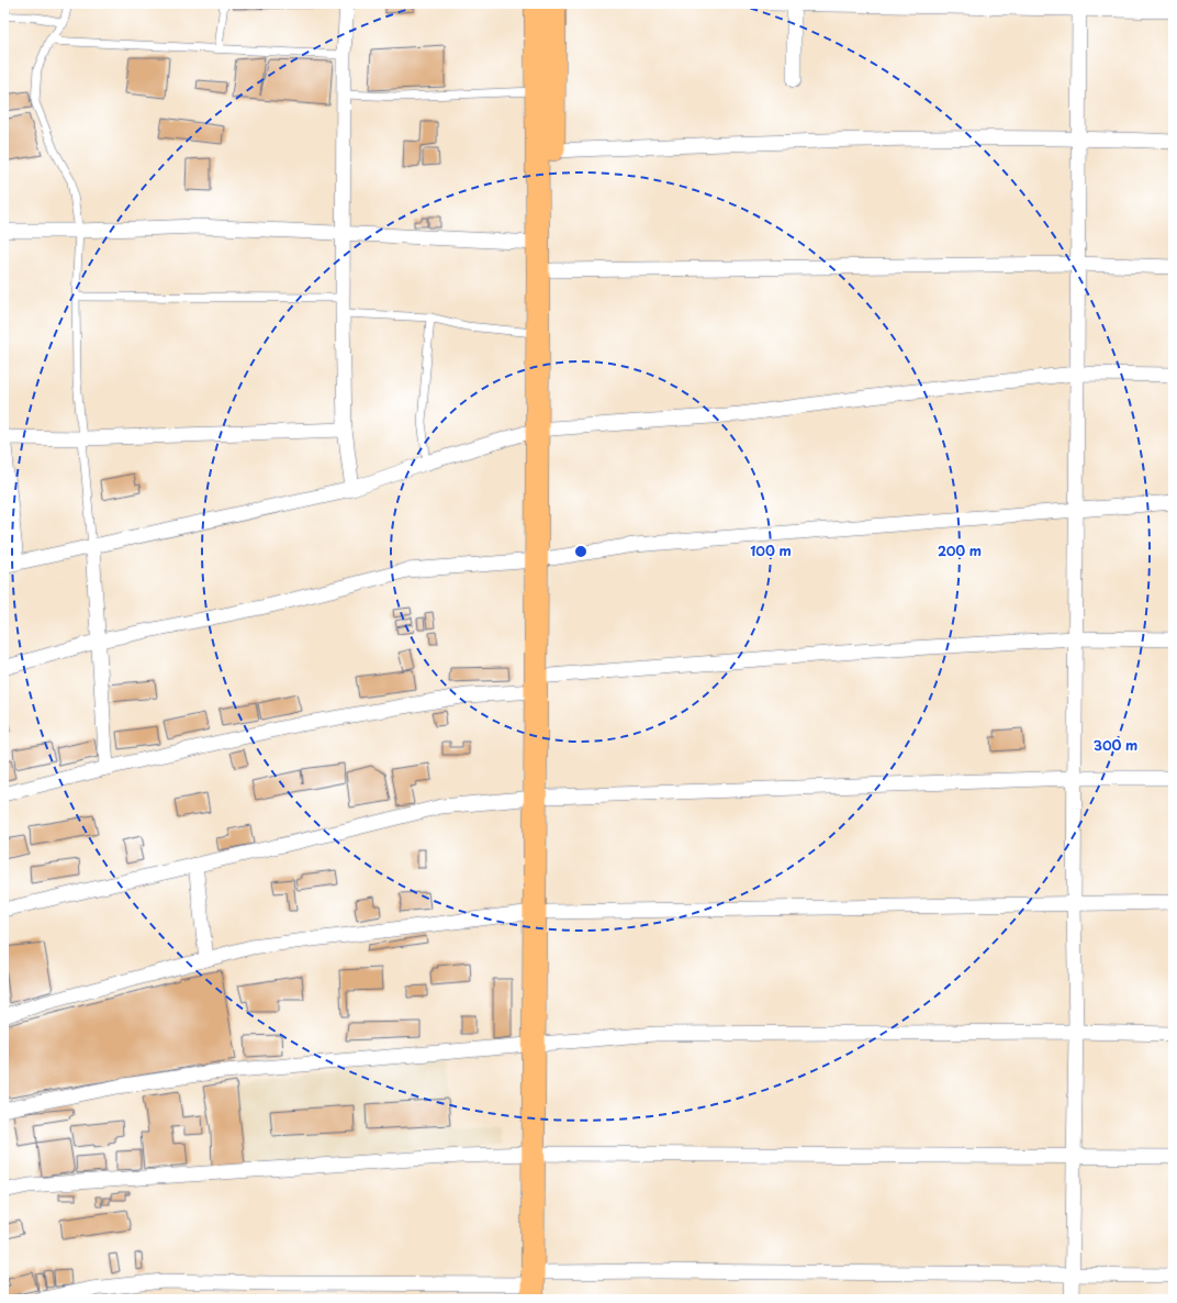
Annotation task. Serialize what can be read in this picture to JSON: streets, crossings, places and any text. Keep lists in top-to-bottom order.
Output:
{
  "rings": ["100 m", "200 m", "300 m"]
}
